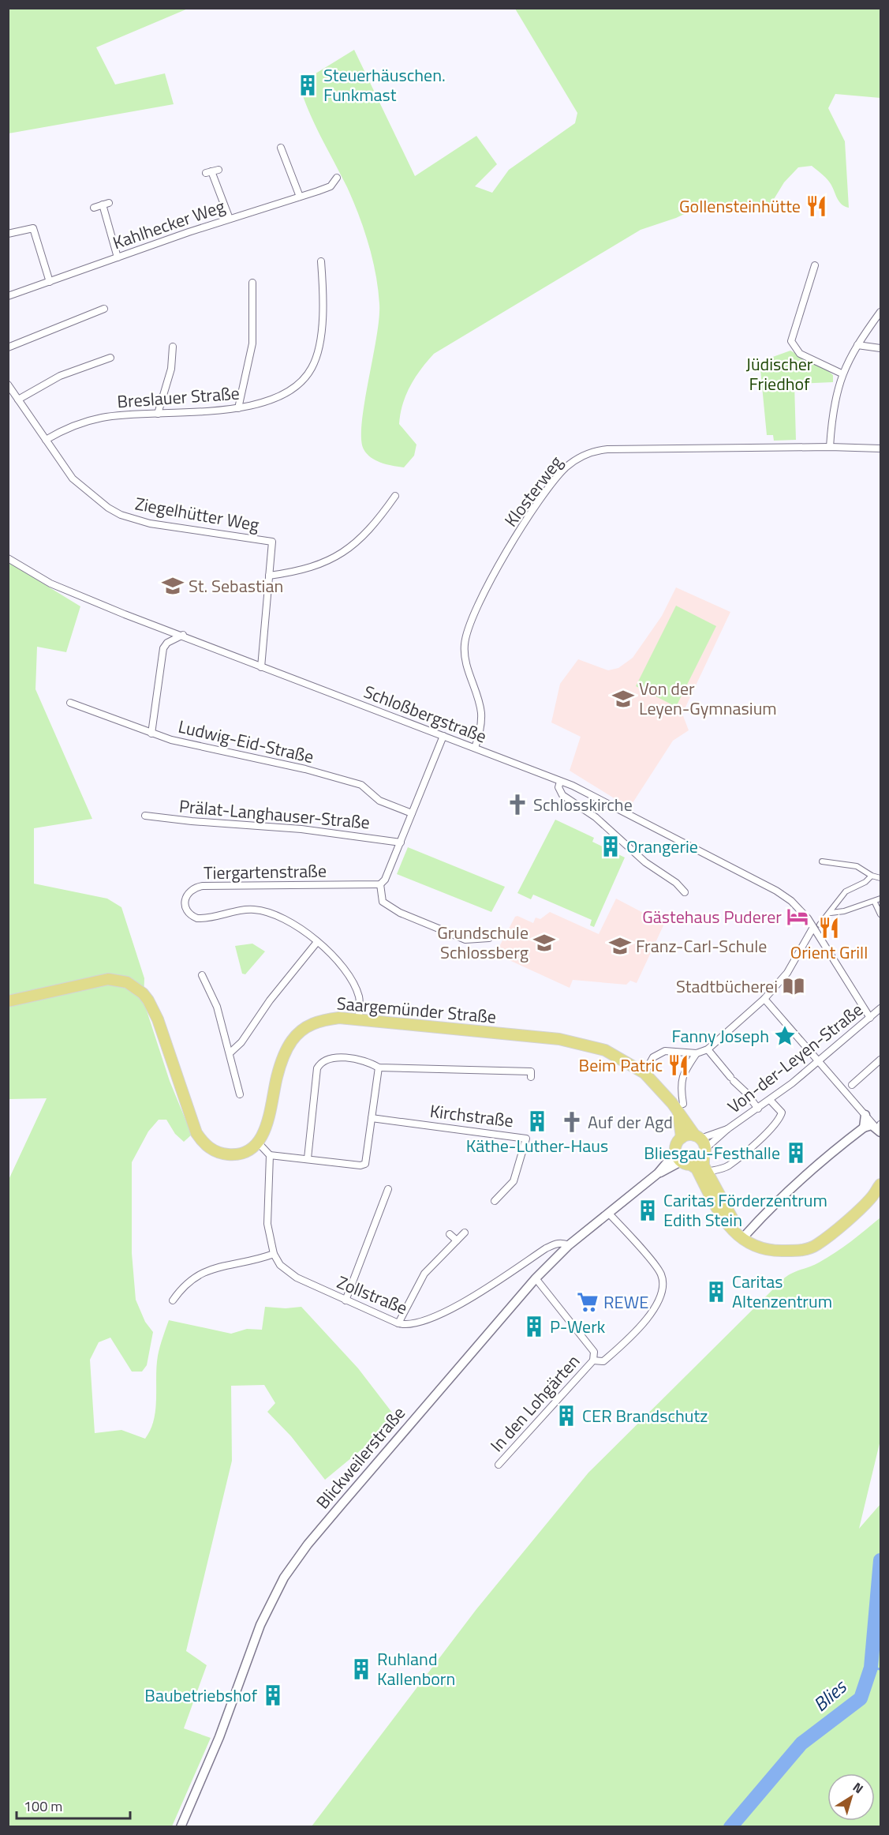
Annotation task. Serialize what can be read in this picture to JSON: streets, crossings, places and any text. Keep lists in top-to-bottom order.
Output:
{
  "streets": {
    "main road": ["Saargemünder Straße"],
    "street": [
      "Kahlhecker Weg",
      "Breslauer Straße",
      "Klosterweg",
      "Ziegelhütter Weg",
      "Schloßbergstraße",
      "Ludwig-Eid-Straße",
      "Prälat-Langhauser-Straße",
      "Tiergartenstraße",
      "Von-der-Leyen-Straße",
      "Kirchstraße",
      "Zollstraße",
      "In den Lohgärten",
      "Blickweilerstraße"
    ]
  },
  "crossings": [
    ["Breslauer Straße", "Ziegelhütter Weg"],
    ["Klosterweg", "Schloßbergstraße"],
    ["Schloßbergstraße", "Von-der-Leyen-Straße"],
    ["Tiergartenstraße", "Saargemünder Straße"],
    ["Saargemünder Straße", "Von-der-Leyen-Straße"],
    ["Zollstraße", "Blickweilerstraße"],
    ["In den Lohgärten", "Blickweilerstraße"]
  ],
  "water": ["Blies"],
  "parks": ["Jüdischer Friedhof"],
  "places": {
    "building": [
      "Steuerhäuschen. Funkmast",
      "Orangerie",
      "Käthe-Luther-Haus",
      "Bliesgau-Festhalle",
      "Caritas Förderzentrum Edith Stein",
      "Caritas Altenzentrum",
      "P-Werk",
      "CER Brandschutz",
      "Ruhland Kallenborn",
      "Baubetriebshof"
    ],
    "restaurant": ["Gollensteinhütte", "Orient Grill", "Beim Patric"],
    "school or university": [
      "St. Sebastian",
      "Von der Leyen-Gymnasium",
      "Grundschule Schlossberg",
      "Franz-Carl-Schule"
    ],
    "church": ["Schlosskirche", "Auf der Agd"],
    "hotel": ["Gästehaus Puderer"],
    "library": ["Stadtbücherei"],
    "place": ["Fanny Joseph"],
    "supermarket": ["REWE"]
  },
  "scale_bar": "100 m",
  "north": "top right"
}
